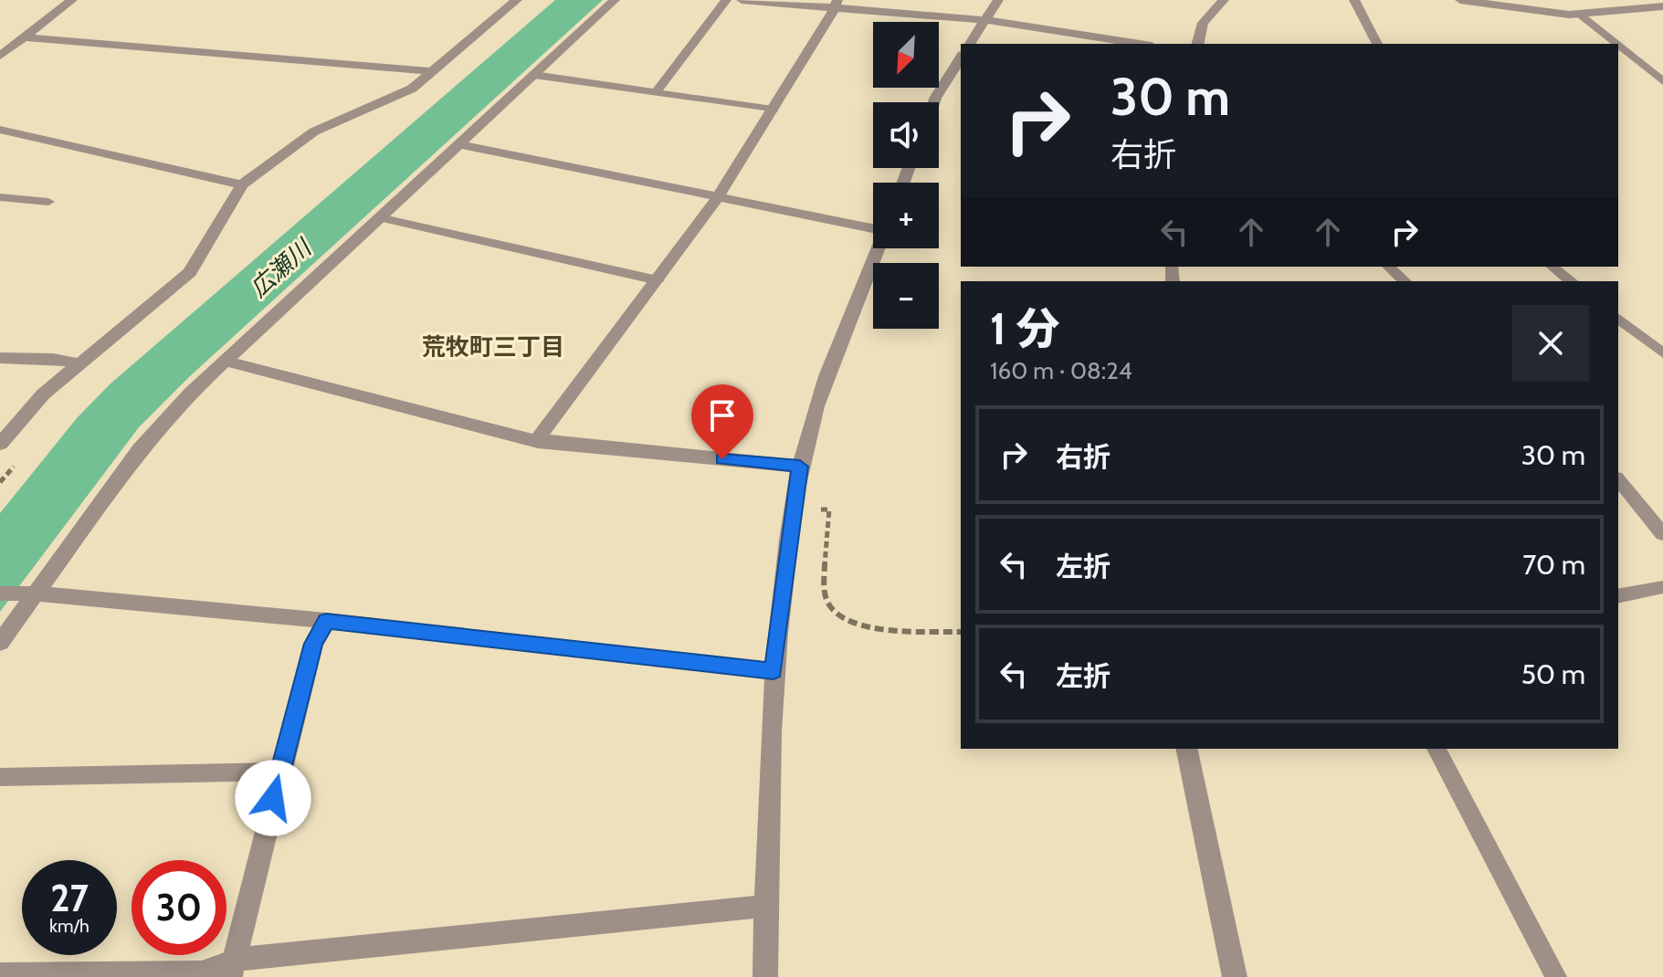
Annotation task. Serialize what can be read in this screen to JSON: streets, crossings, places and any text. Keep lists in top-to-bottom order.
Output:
{
  "districts": ["荒牧町三丁目"],
  "water": ["広瀬川"],
  "north": "bottom left",
  "page": {
    "map_buttons": ["+", "−"],
    "turn": ["30 m", "右折"],
    "heading": ["1 分", "160 m · 08:24"],
    "list": [
      {
        "name": "右折",
        "value": "30 m"
      },
      {
        "name": "左折",
        "value": "70 m"
      },
      {
        "name": "左折",
        "value": "50 m"
      }
    ],
    "speed": "27 km/h",
    "limit": "30"
  }
}
